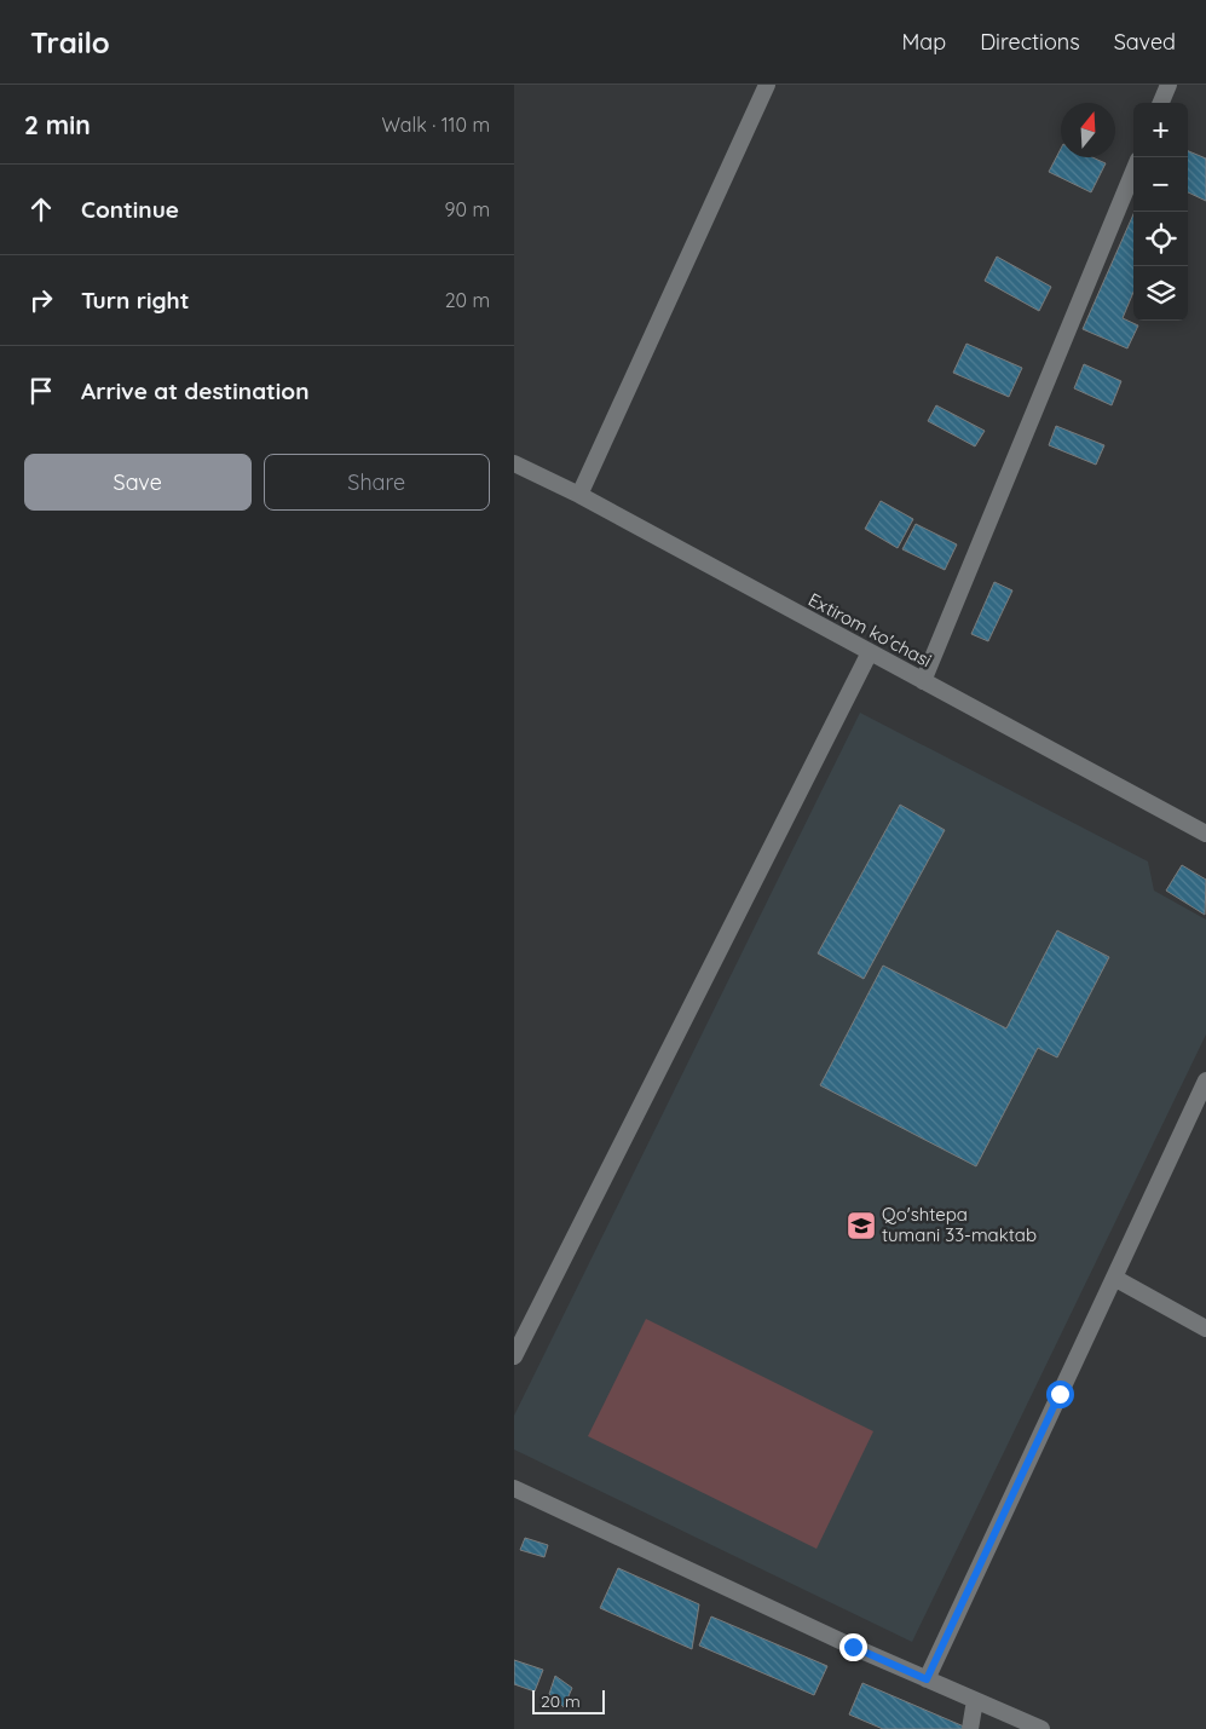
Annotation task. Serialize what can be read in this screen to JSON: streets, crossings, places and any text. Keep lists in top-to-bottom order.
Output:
{
  "streets": {
    "street": ["Extirom ko'chasi"]
  },
  "places": {
    "school or university": ["Qo'shtepa tumani 33-maktab"]
  },
  "scale_bar": "20 m",
  "north": "top",
  "page": {
    "header": "Trailo",
    "nav": ["Map", "Directions", "Saved"],
    "heading": ["2 min", "Walk · 110 m"],
    "map_buttons": ["+", "−"],
    "list": [
      ["Continue", "90 m"],
      ["Turn right", "20 m"],
      "Arrive at destination"
    ],
    "buttons": ["Save", "Share"],
    "scale": "20 m"
  }
}
